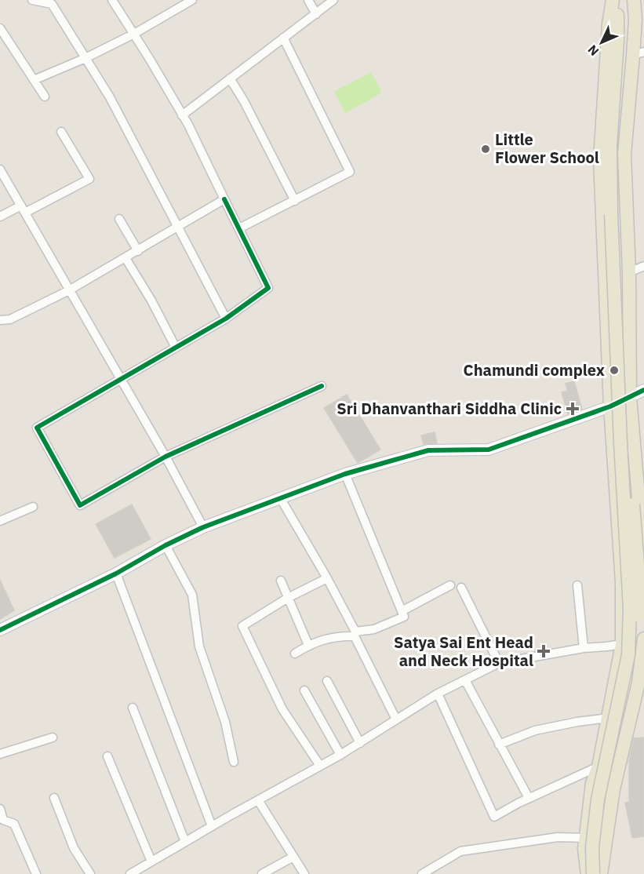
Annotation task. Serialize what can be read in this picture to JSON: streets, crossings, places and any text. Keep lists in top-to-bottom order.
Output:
{
  "places": {
    "other": ["Little Flower School", "Chamundi complex"],
    "health": ["Sri Dhanvanthari Siddha Clinic", "Satya Sai Ent Head and Neck Hospital"]
  },
  "north": "bottom left"
}
